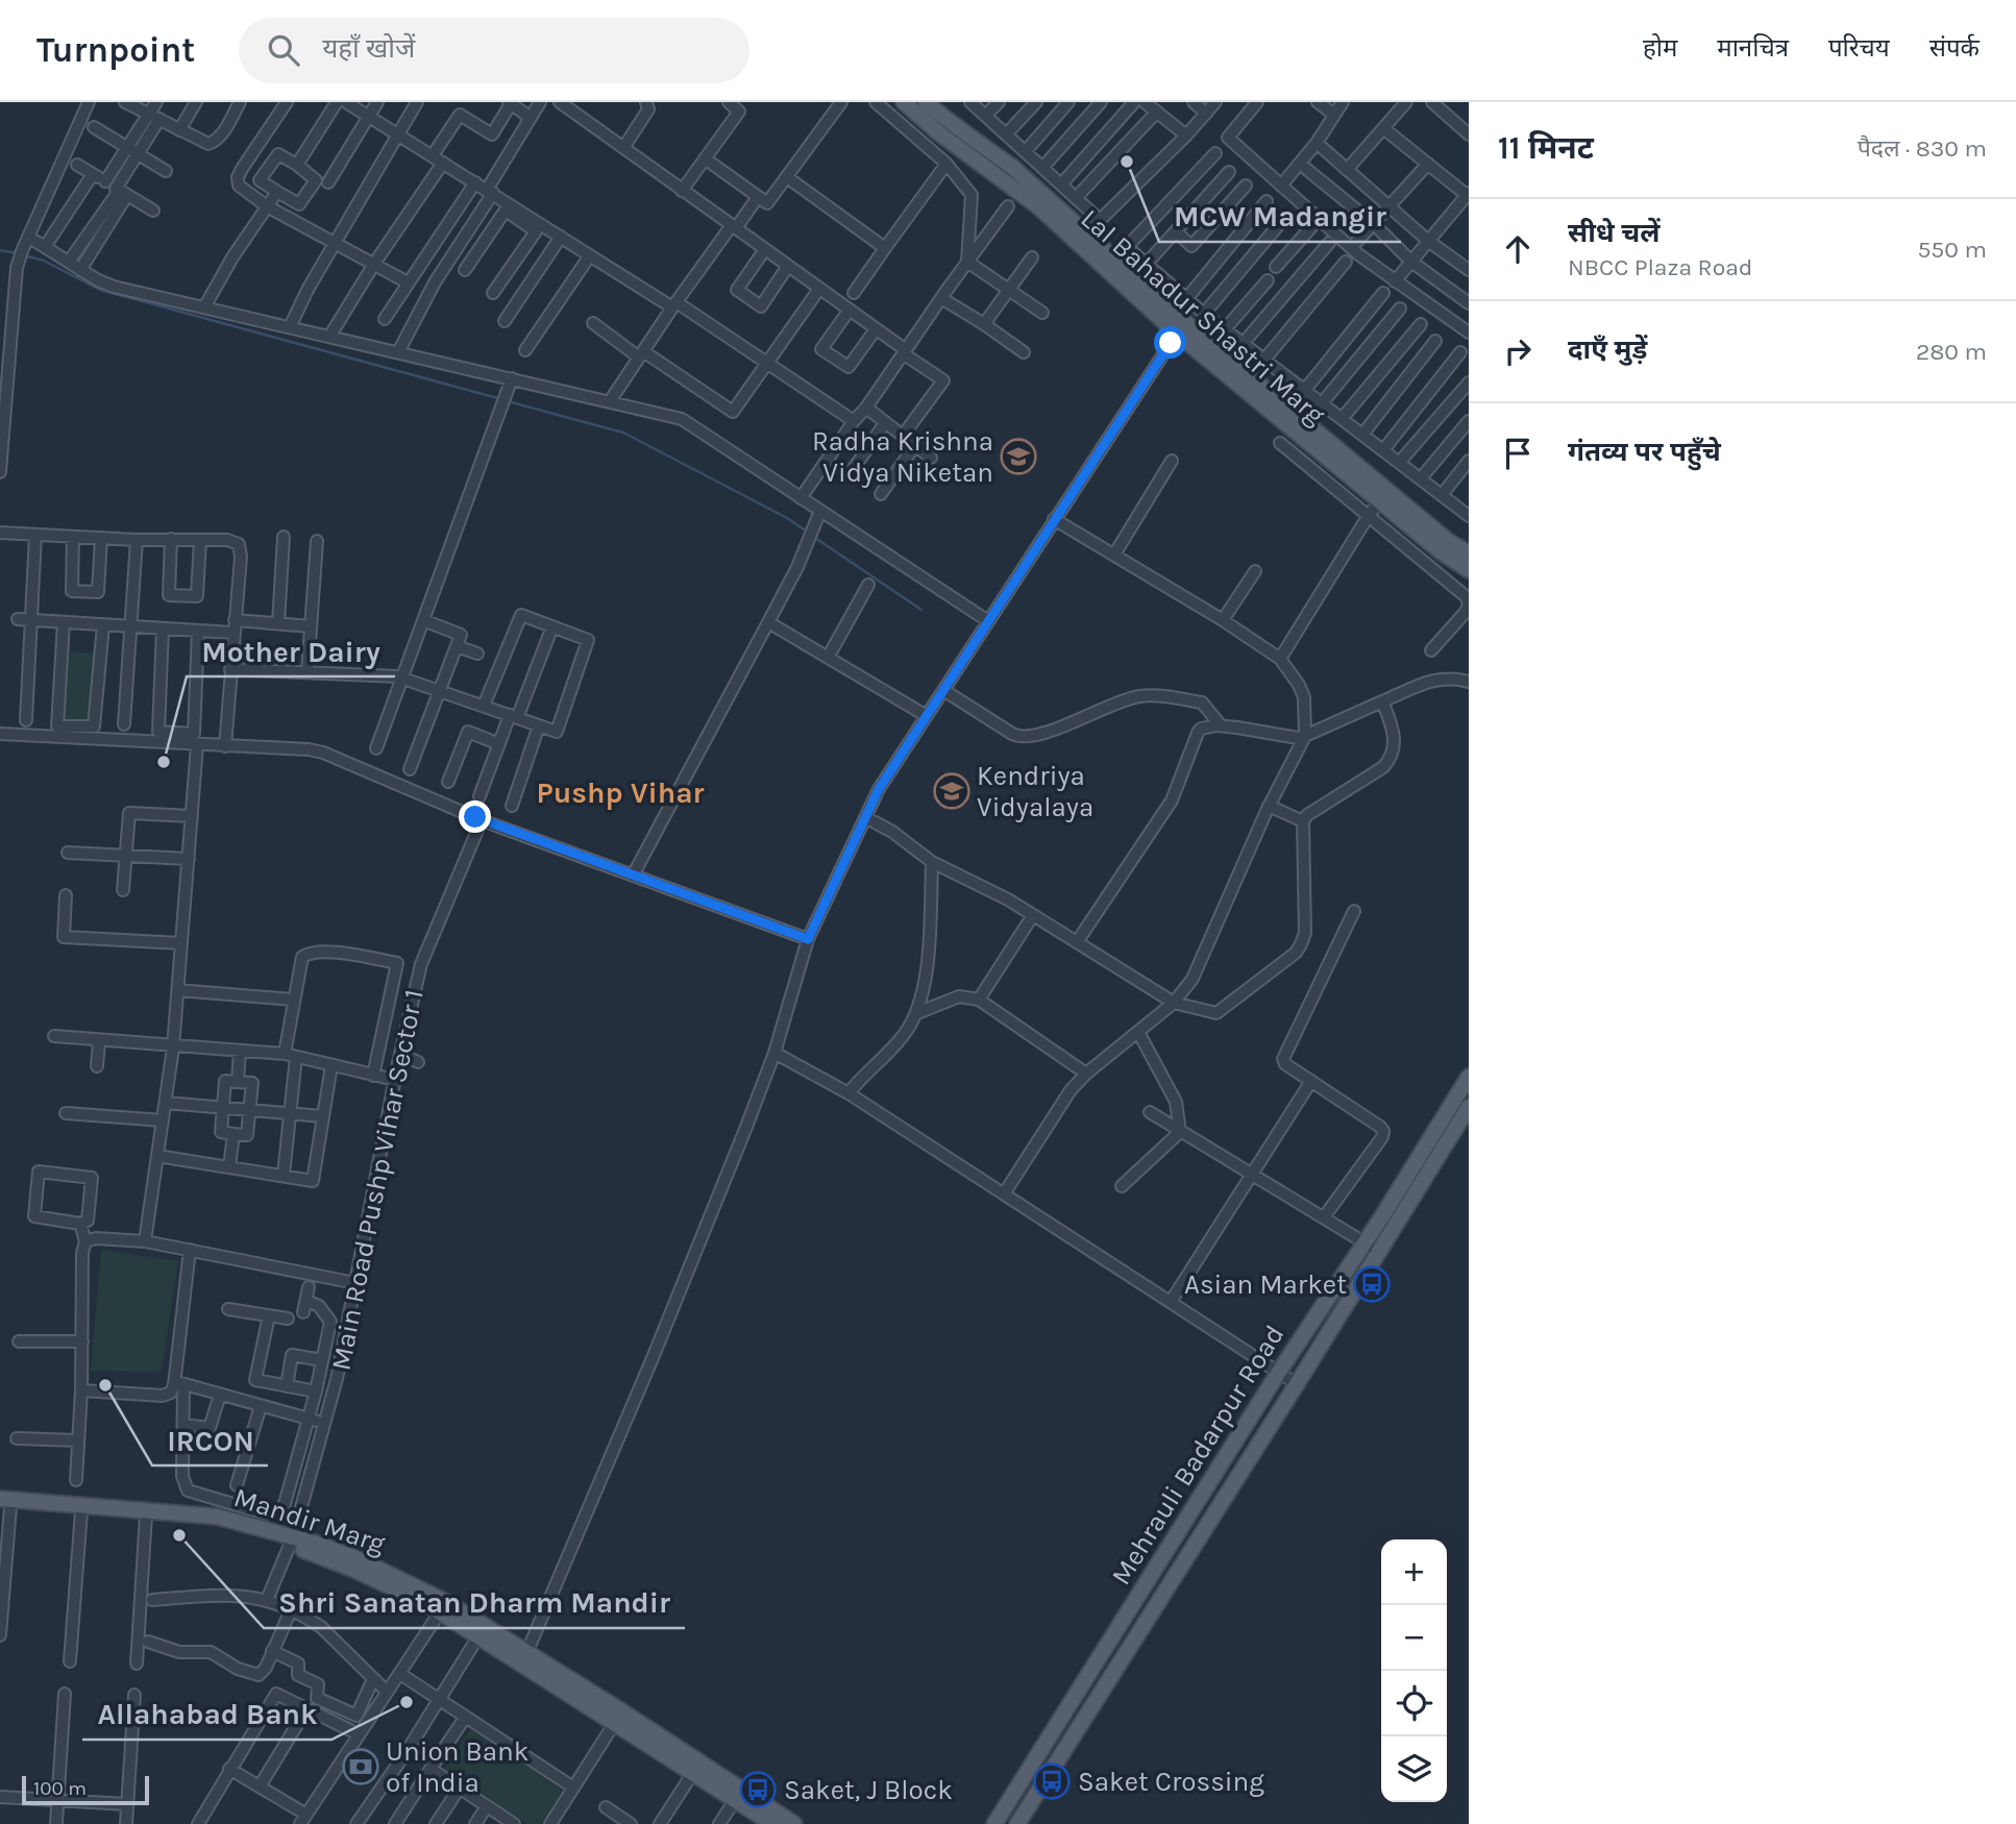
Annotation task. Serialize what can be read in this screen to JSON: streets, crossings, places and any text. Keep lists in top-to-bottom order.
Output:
{
  "streets": {
    "main road": ["Lal Bahadur Shastri Marg", "Mehrauli Badarpur Road", "Mandir Marg"],
    "street": ["Main Road Pushp Vihar Sector 1"]
  },
  "crossings": [
    ["Main Road Pushp Vihar Sector 1", "Mandir Marg"]
  ],
  "districts": ["Pushp Vihar"],
  "places": {
    "other": [
      "MCW Madangir",
      "Mother Dairy",
      "IRCON",
      "Shri Sanatan Dharm Mandir",
      "Allahabad Bank"
    ],
    "school or university": ["Radha Krishna Vidya Niketan", "Kendriya Vidyalaya"],
    "bus stop": ["Asian Market", "Saket Crossing", "Saket, J Block"],
    "bank": ["Union Bank of India"]
  },
  "scale_bar": "100 m",
  "page": {
    "header": "Turnpoint",
    "search": "यहाँ खोजें",
    "nav": [
      "होम",
      "मानचित्र",
      "परिचय",
      "संपर्क"
    ],
    "heading": ["11 मिनट", "पैदल · 830 m"],
    "list": [
      ["सीधे चलें", "NBCC Plaza Road", "550 m"],
      ["दाएँ मुड़ें", "280 m"],
      "गंतव्य पर पहुँचे"
    ],
    "map_buttons": ["+", "−"],
    "scale": "100 m"
  }
}
